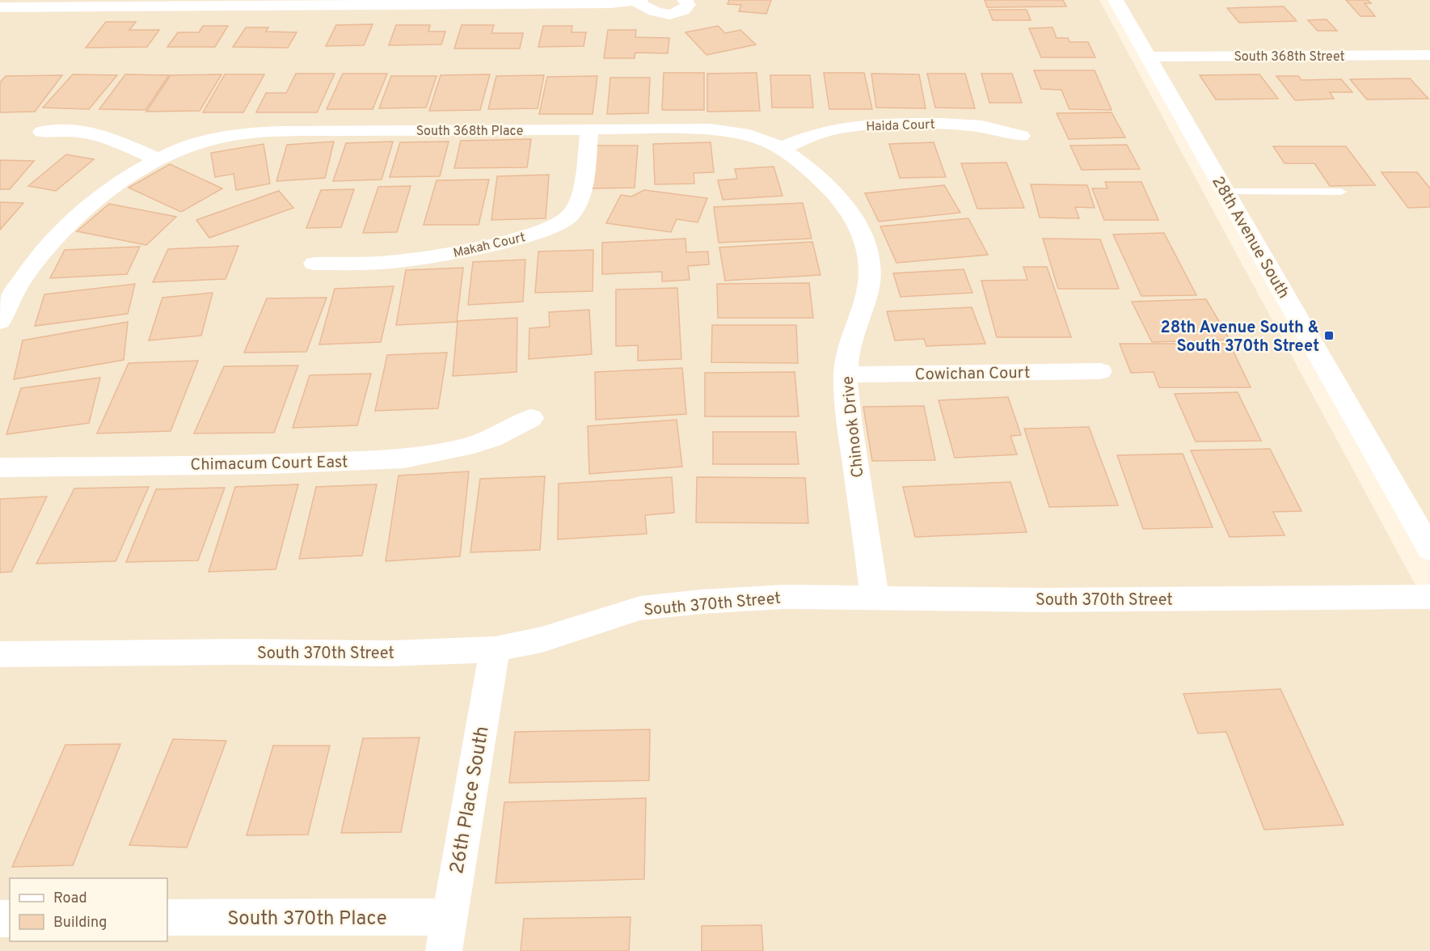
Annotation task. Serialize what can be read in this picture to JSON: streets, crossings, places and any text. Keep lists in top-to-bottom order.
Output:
{
  "streets": {
    "street": [
      "South 368th Street",
      "Haida Court",
      "South 368th Place",
      "28th Avenue South",
      "Makah Court",
      "Cowichan Court",
      "Chinook Drive",
      "Chimacum Court East",
      "South 370th Street",
      "26th Place South",
      "South 370th Place"
    ]
  },
  "crossings": [
    ["South 368th Street", "28th Avenue South"],
    ["Haida Court", "South 368th Place"],
    ["Haida Court", "Chinook Drive"],
    ["South 368th Place", "Makah Court"],
    ["South 368th Place", "Chinook Drive"],
    ["Cowichan Court", "Chinook Drive"],
    ["Chinook Drive", "South 370th Street"],
    ["South 370th Street", "26th Place South"],
    ["26th Place South", "South 370th Place"]
  ],
  "places": {
    "transit": ["28th Avenue South & South 370th Street"]
  },
  "legend": ["Road", "Building"]
}
